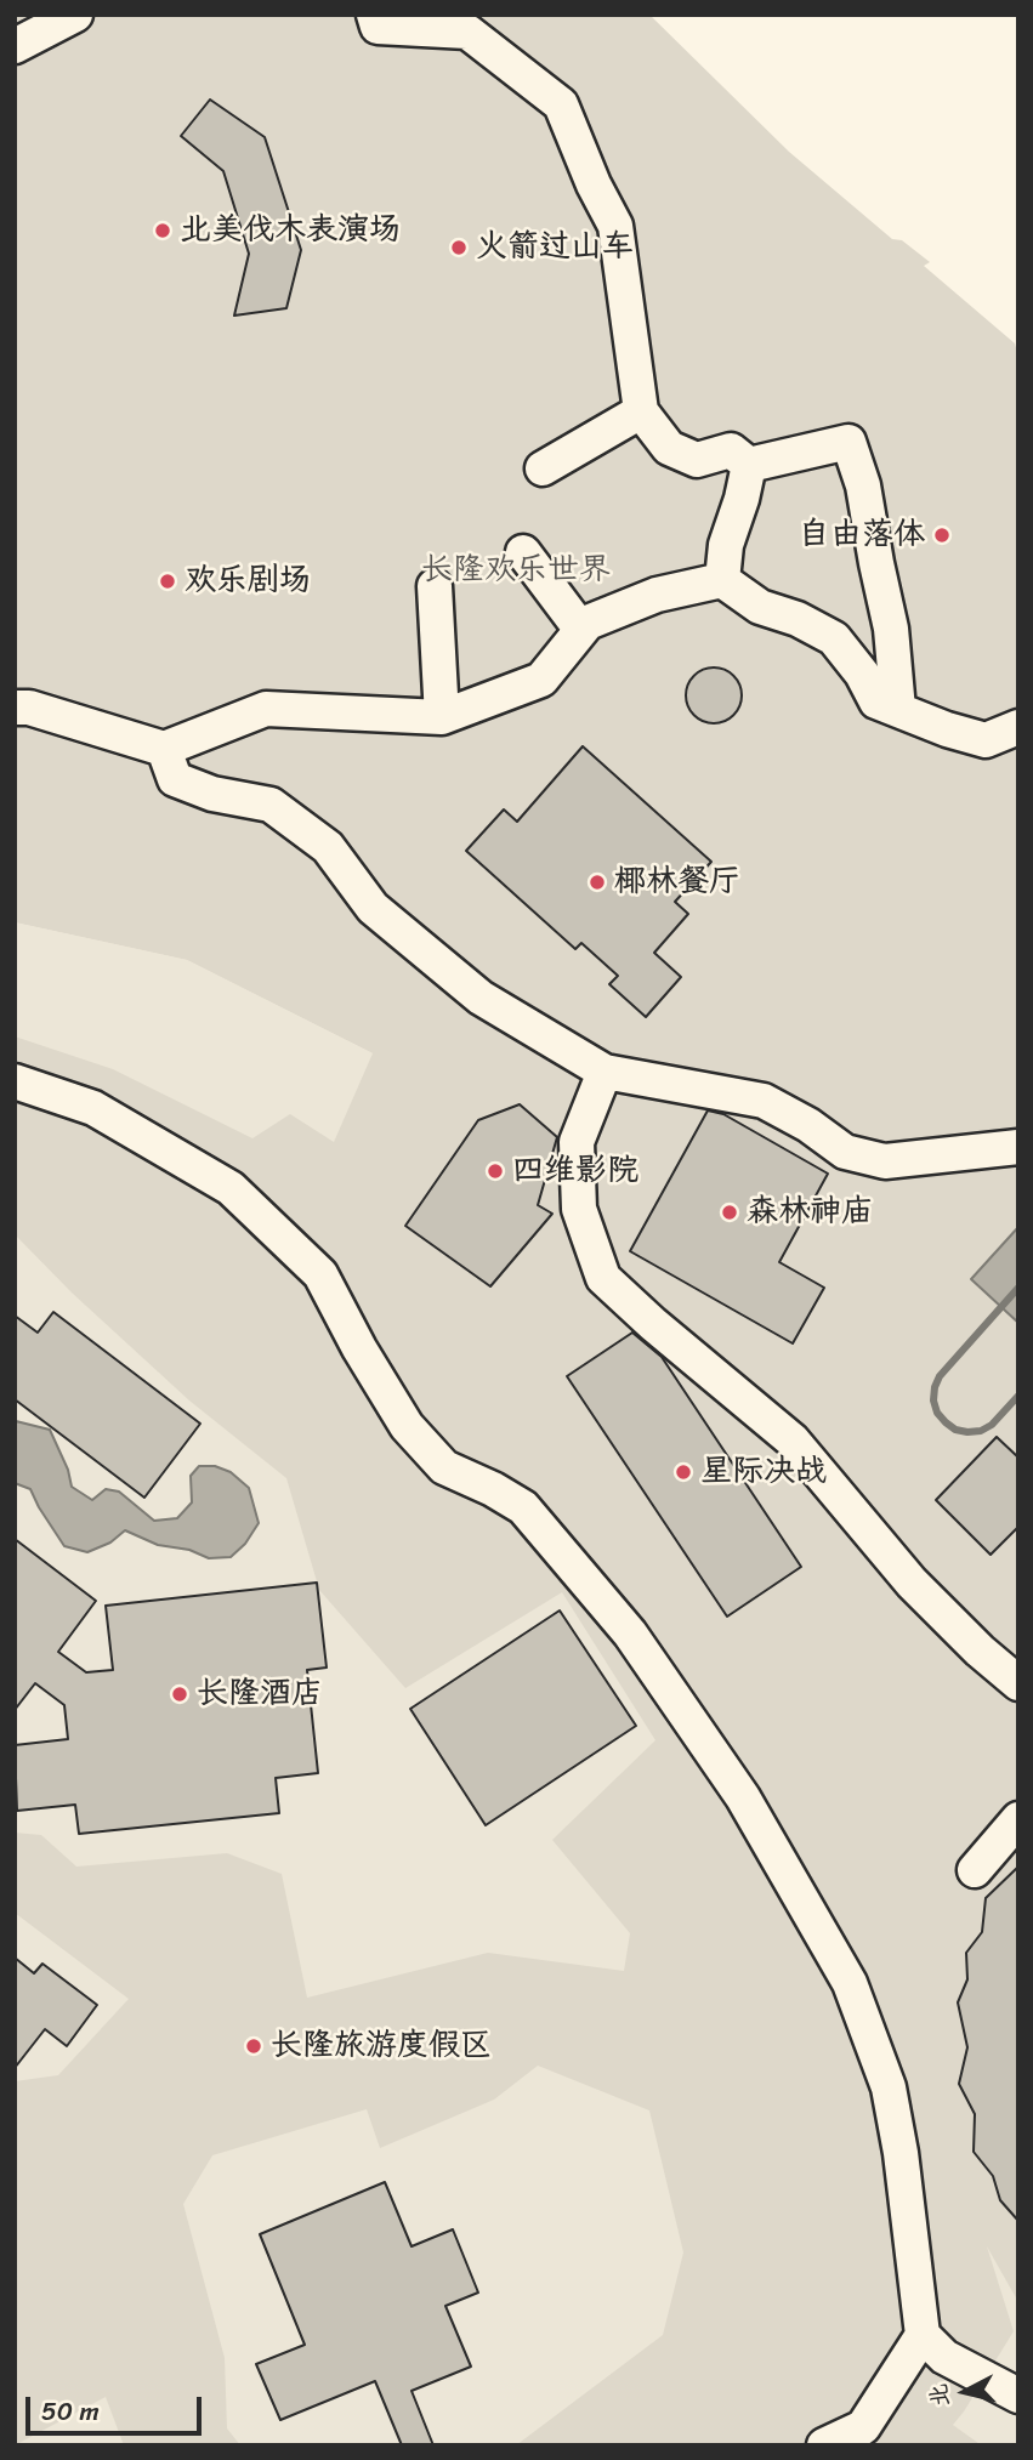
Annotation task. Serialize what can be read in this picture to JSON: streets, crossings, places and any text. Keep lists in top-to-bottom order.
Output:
{
  "parks": ["长隆欢乐世界"],
  "places": [
    "北美伐木表演场",
    "火箭过山车",
    "自由落体",
    "欢乐剧场",
    "椰林餐厅",
    "四维影院",
    "森林神庙",
    "星际决战",
    "长隆酒店",
    "长隆旅游度假区"
  ],
  "scale_bar": "50 m",
  "north": "left"
}
